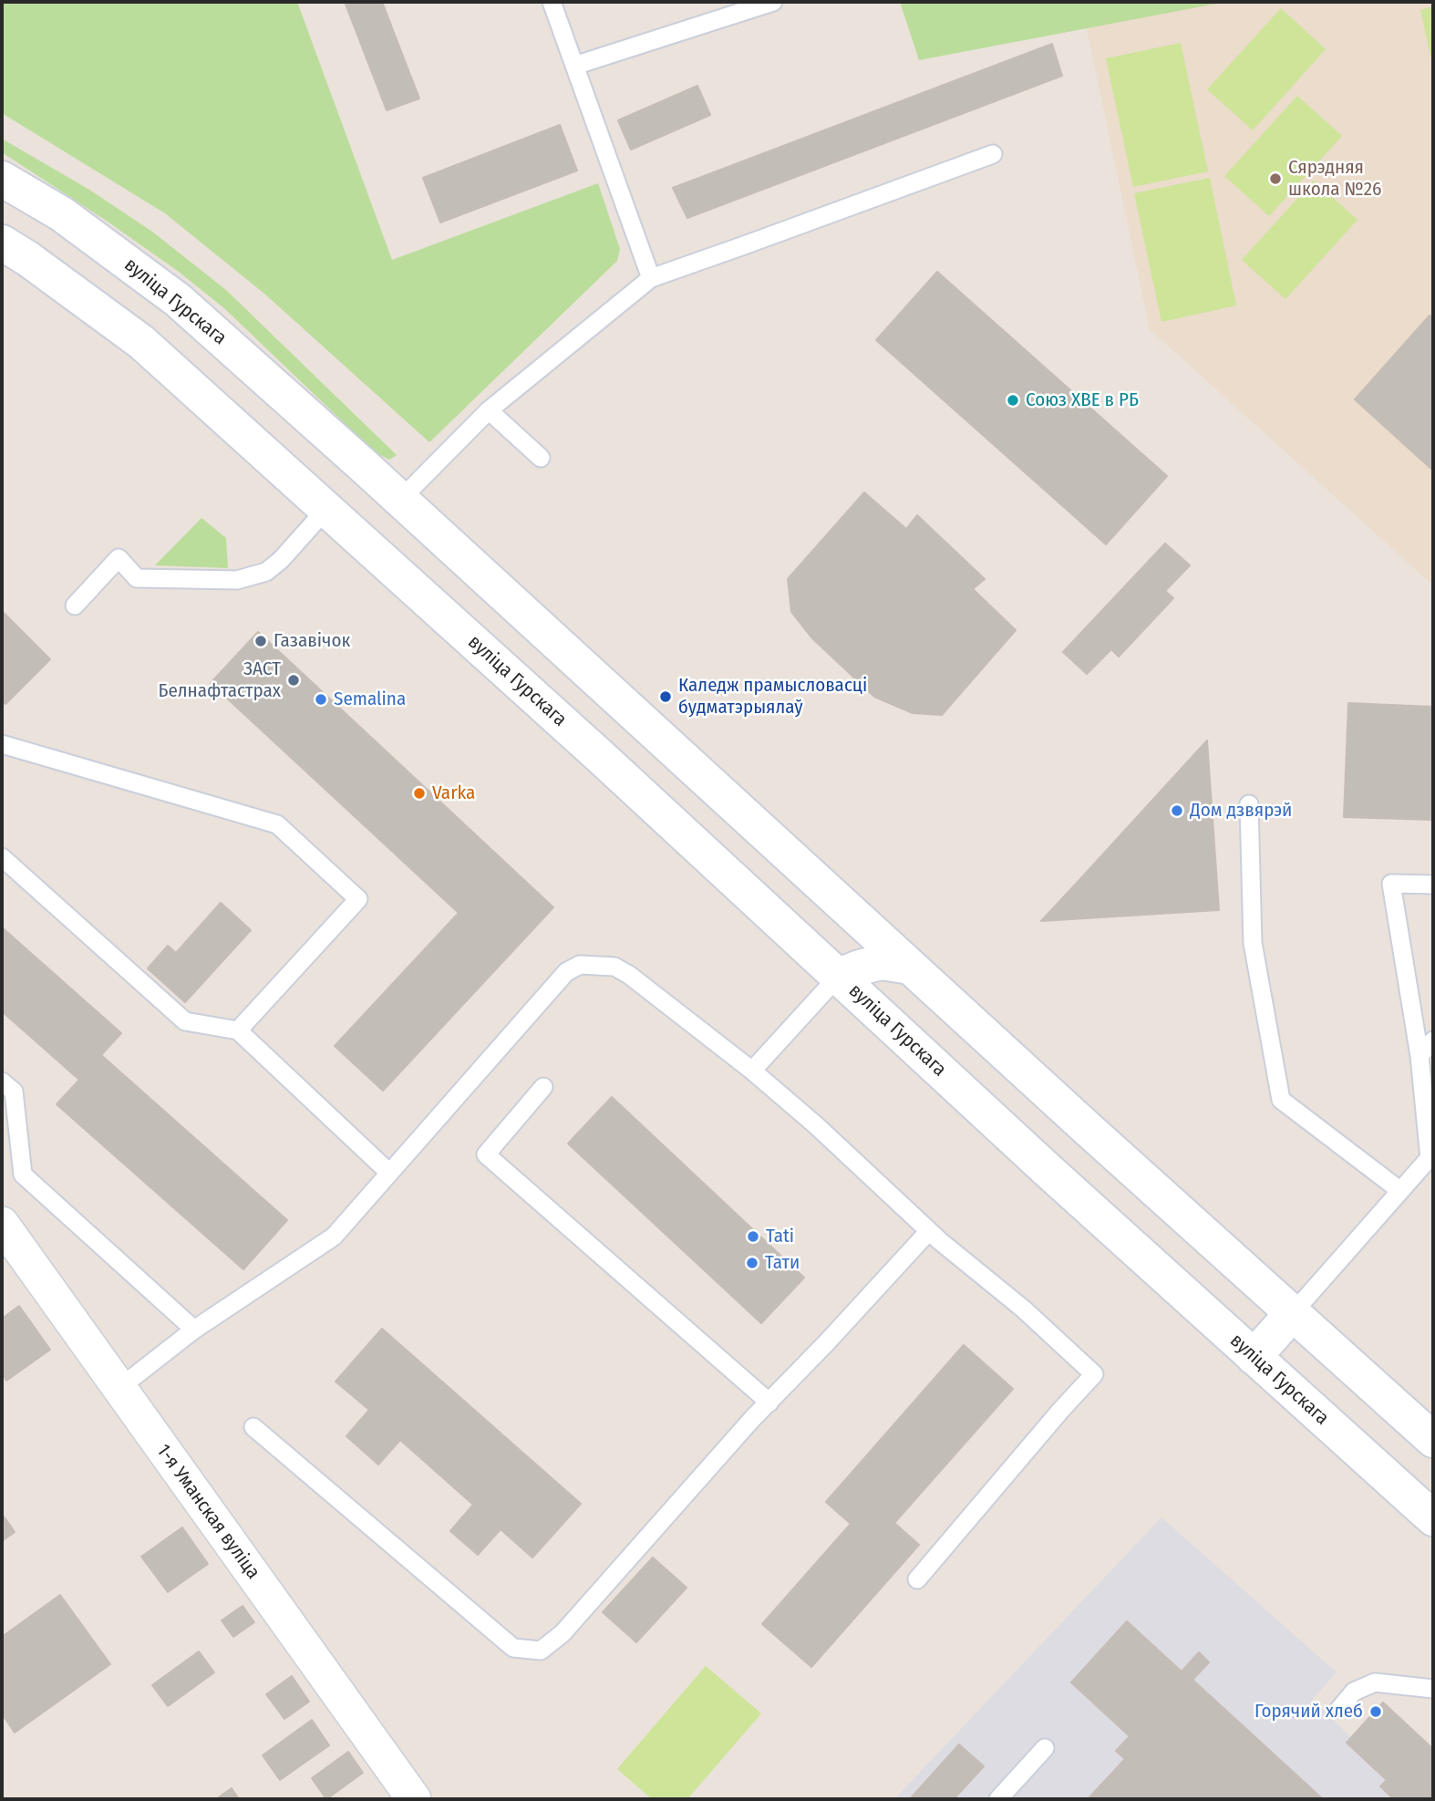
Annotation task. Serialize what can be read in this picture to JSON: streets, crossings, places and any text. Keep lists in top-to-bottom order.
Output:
{
  "streets": {
    "main road": ["вуліца Гурскага"],
    "street": ["1-я Уманская вуліца"]
  },
  "places": [
    "Сярэдняя школа №26",
    "Союз ХВЕ в РБ",
    "Газавічок",
    "ЗАСТ Белнафтастрах",
    "Каледж прамысловасці будматэрыялаў",
    "Semalina",
    "Varka",
    "Дом дзвярэй",
    "Tati",
    "Тати",
    "Горячий хлеб"
  ]
}
